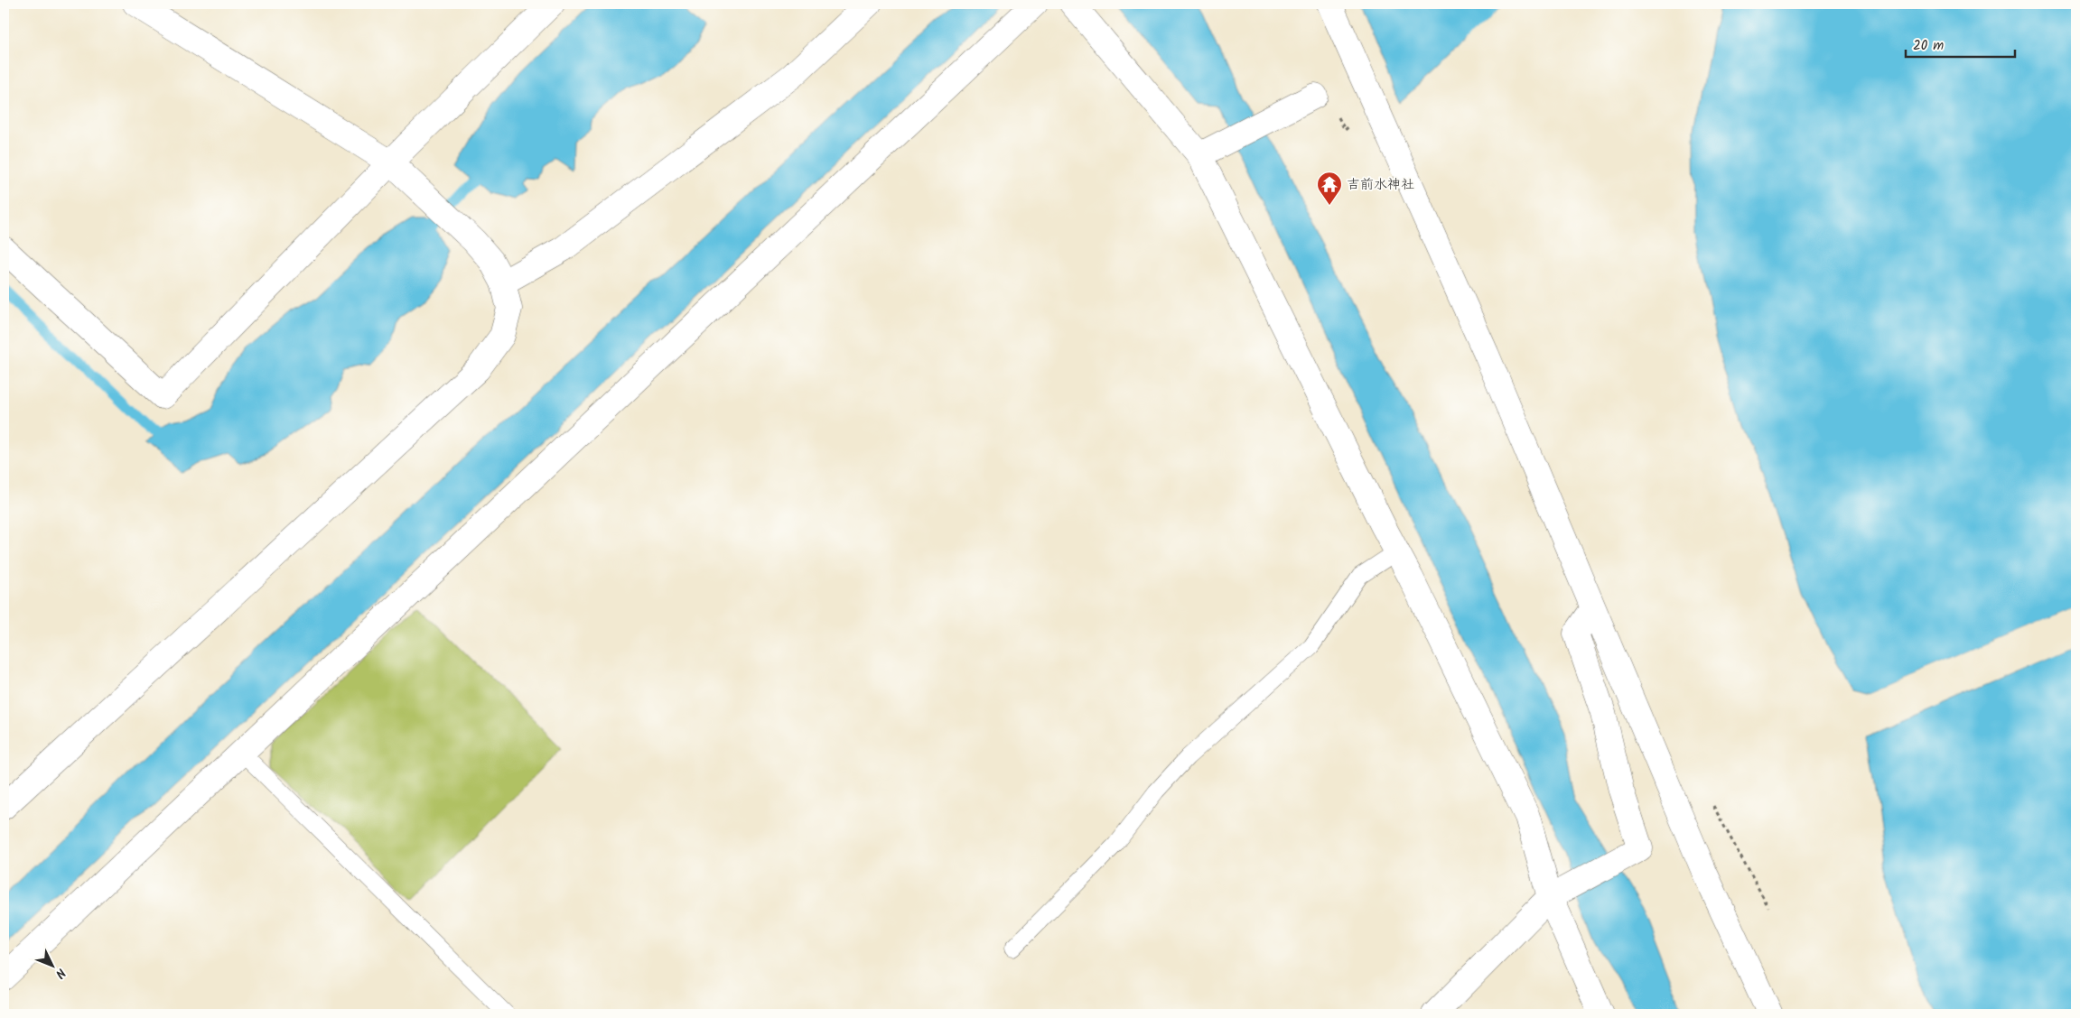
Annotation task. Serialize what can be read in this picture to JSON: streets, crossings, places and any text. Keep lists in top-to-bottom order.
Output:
{
  "places": {
    "temple": ["吉前水神社"]
  },
  "scale_bar": "20 m",
  "north": "bottom right"
}
